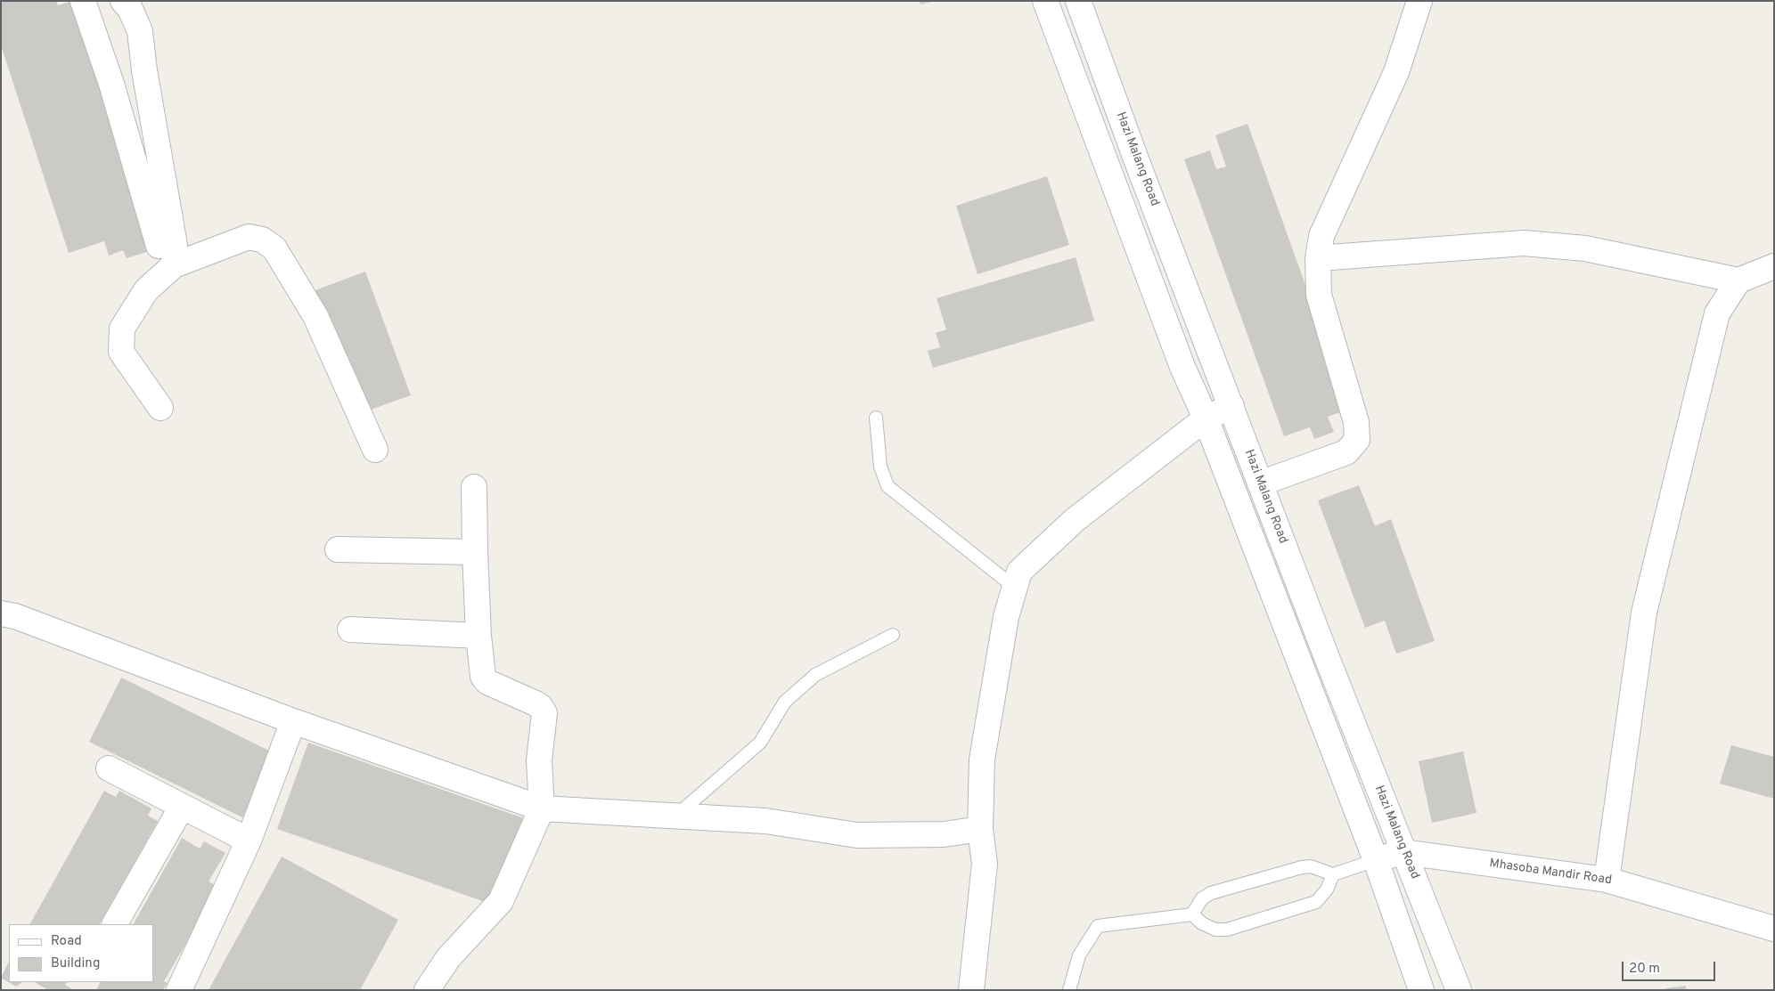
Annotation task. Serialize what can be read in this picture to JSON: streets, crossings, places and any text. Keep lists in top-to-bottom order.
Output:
{
  "streets": {
    "street": ["Hazi Malang Road", "Mhasoba Mandir Road"]
  },
  "crossings": [
    ["Hazi Malang Road", "Mhasoba Mandir Road"]
  ],
  "legend": ["Road", "Building"],
  "scale_bar": "20 m"
}
